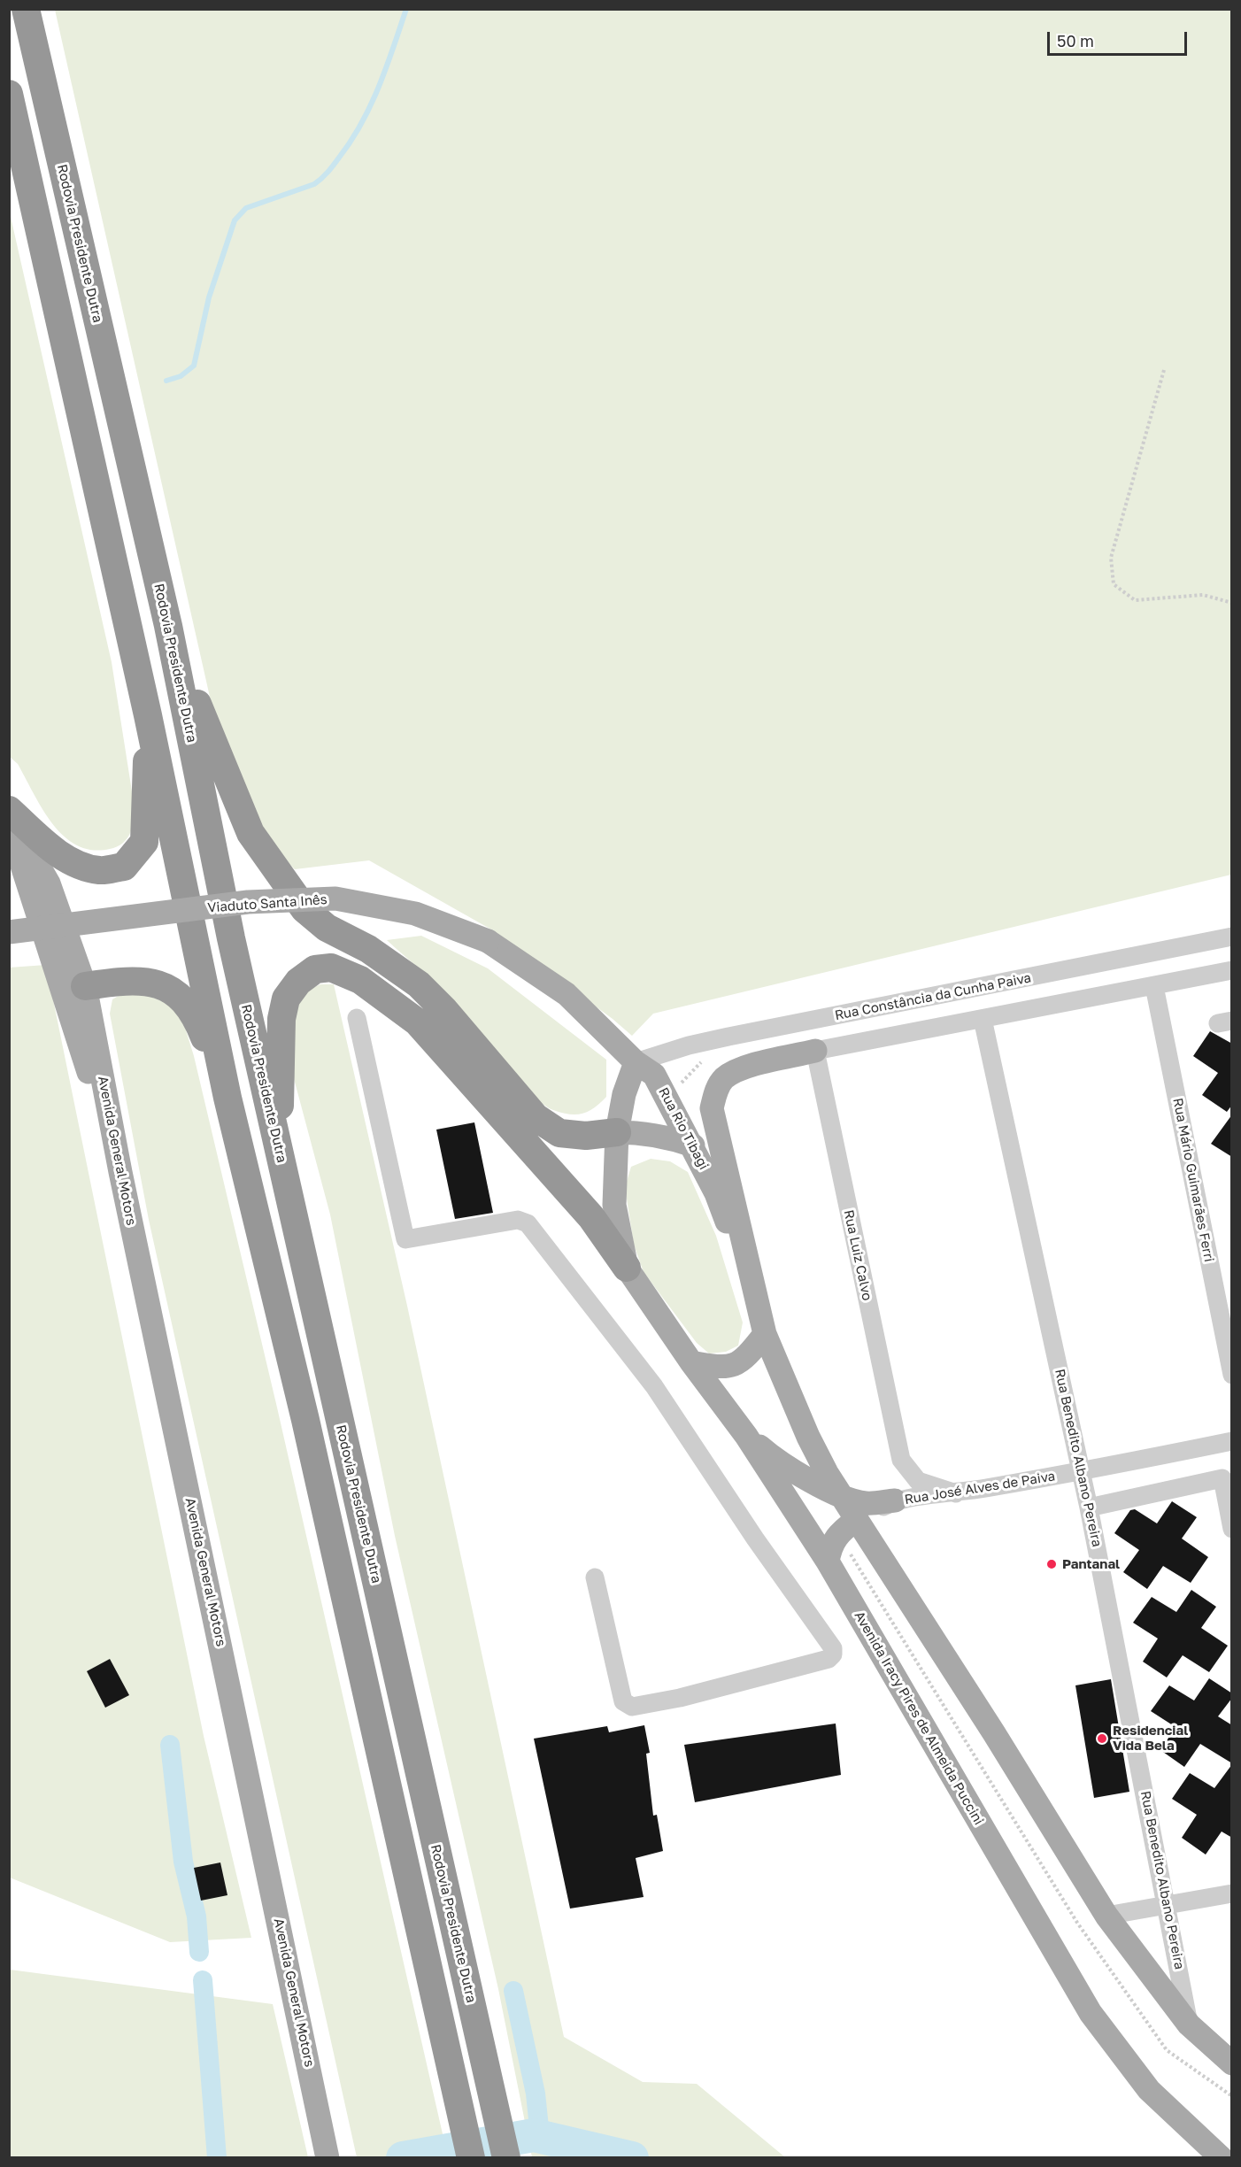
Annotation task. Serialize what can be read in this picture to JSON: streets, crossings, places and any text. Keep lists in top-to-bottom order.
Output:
{
  "streets": {
    "highway": ["Rodovia Presidente Dutra"],
    "main road": [
      "Viaduto Santa Inês",
      "Rua Rio Tibagi",
      "Avenida General Motors",
      "Avenida Iracy Pires de Almeida Puccini"
    ],
    "street": [
      "Rua Constância da Cunha Paiva",
      "Rua Mário Guimarães Ferri",
      "Rua Luiz Calvo",
      "Rua Benedito Albano Pereira",
      "Rua José Alves de Paiva"
    ]
  },
  "crossings": [
    ["Viaduto Santa Inês", "Rua Rio Tibagi"],
    ["Rua Constância da Cunha Paiva", "Rua Rio Tibagi"],
    ["Rua Luiz Calvo", "Rua José Alves de Paiva"],
    ["Rua Benedito Albano Pereira", "Rua José Alves de Paiva"]
  ],
  "places": ["Pantanal", "Residencial Vida Bela"],
  "scale_bar": "50 m"
}
